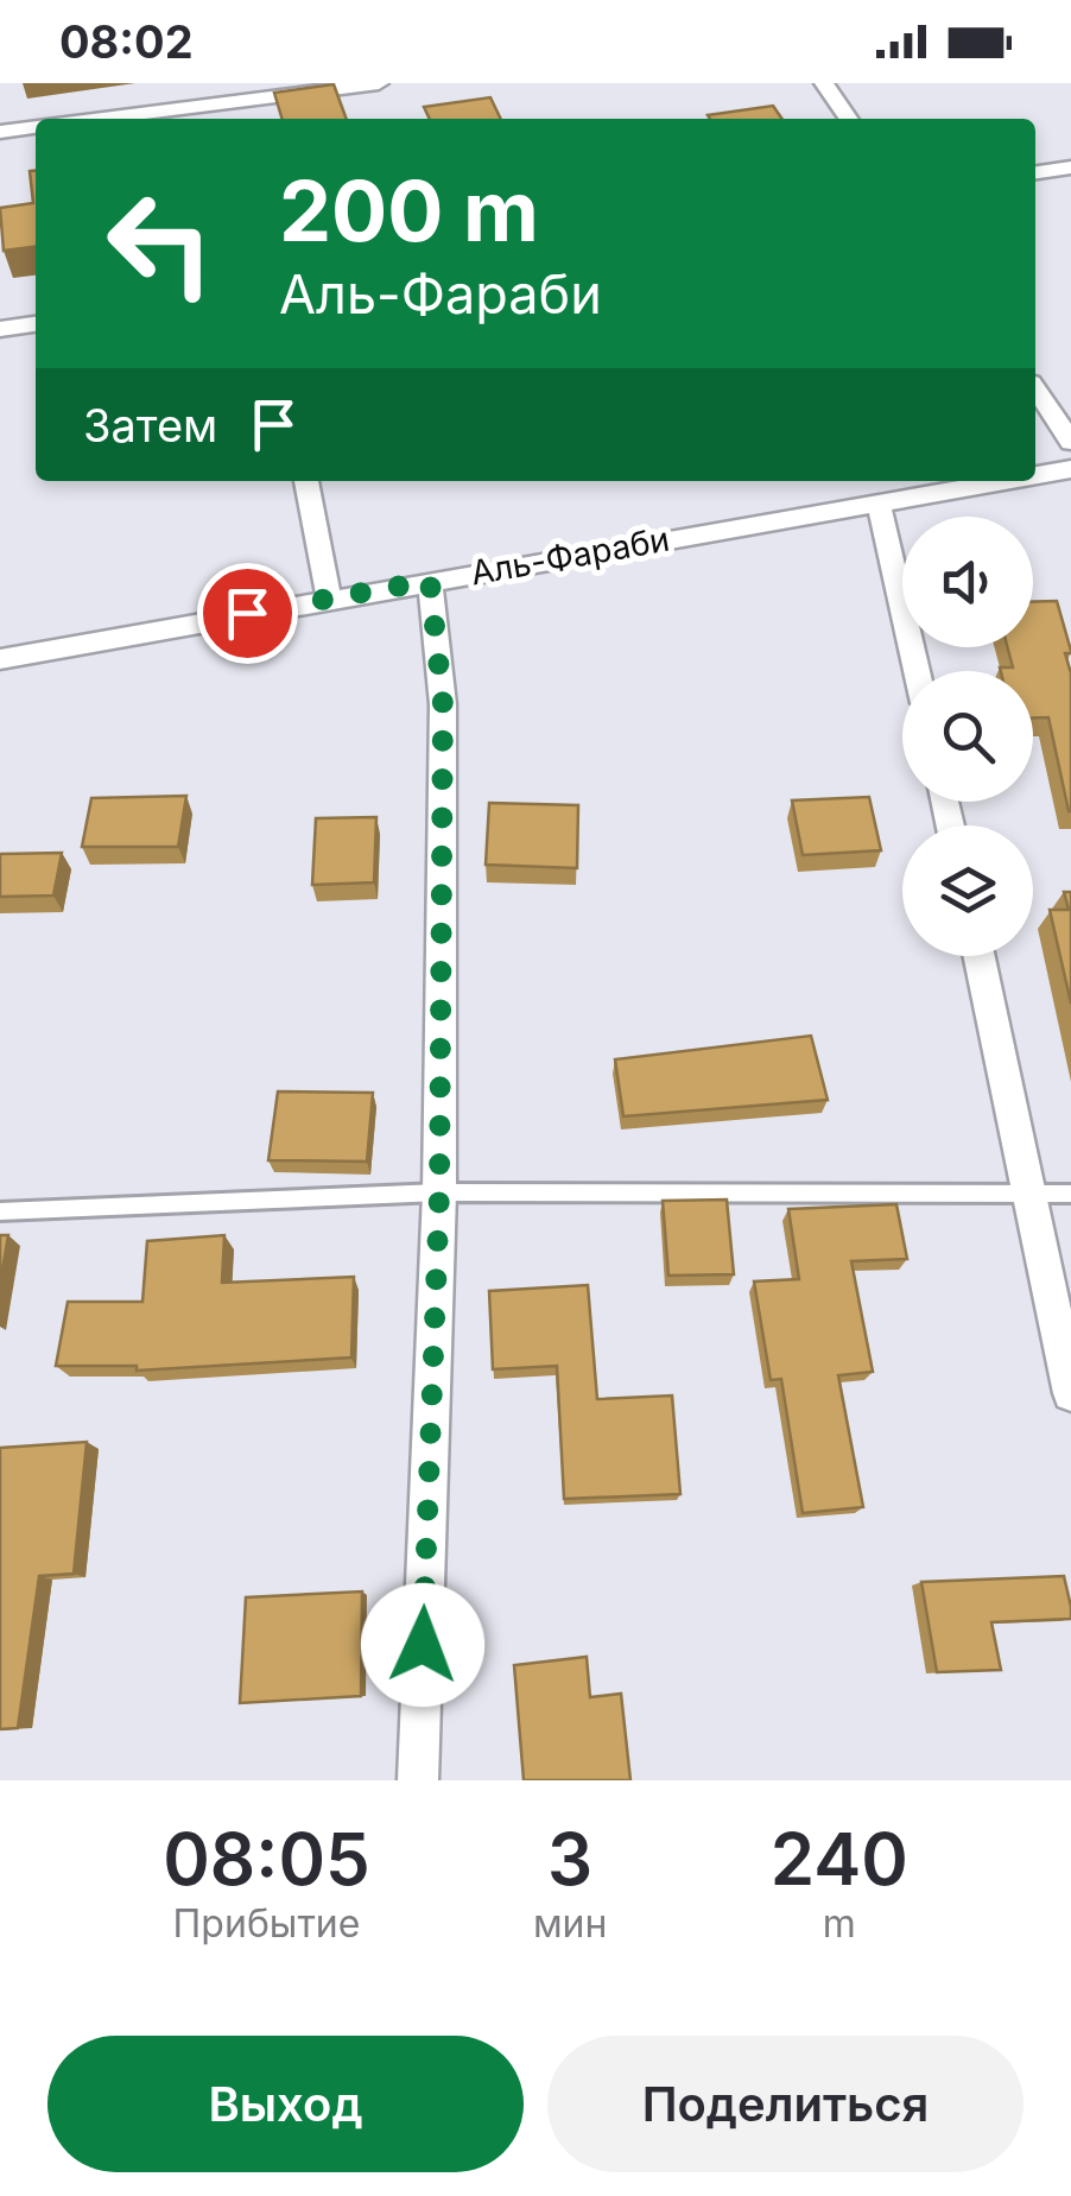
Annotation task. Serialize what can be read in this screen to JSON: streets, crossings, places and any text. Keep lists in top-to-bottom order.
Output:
{
  "streets": {
    "street": ["Аль-Фараби"]
  },
  "page": {
    "status": "08:02",
    "turn": ["200 m", "Аль-Фараби"],
    "then": "Затем",
    "eta": [
      "08:05",
      "Прибытие",
      "3",
      "мин",
      "240",
      "m"
    ],
    "buttons": ["Выход", "Поделиться"]
  }
}
